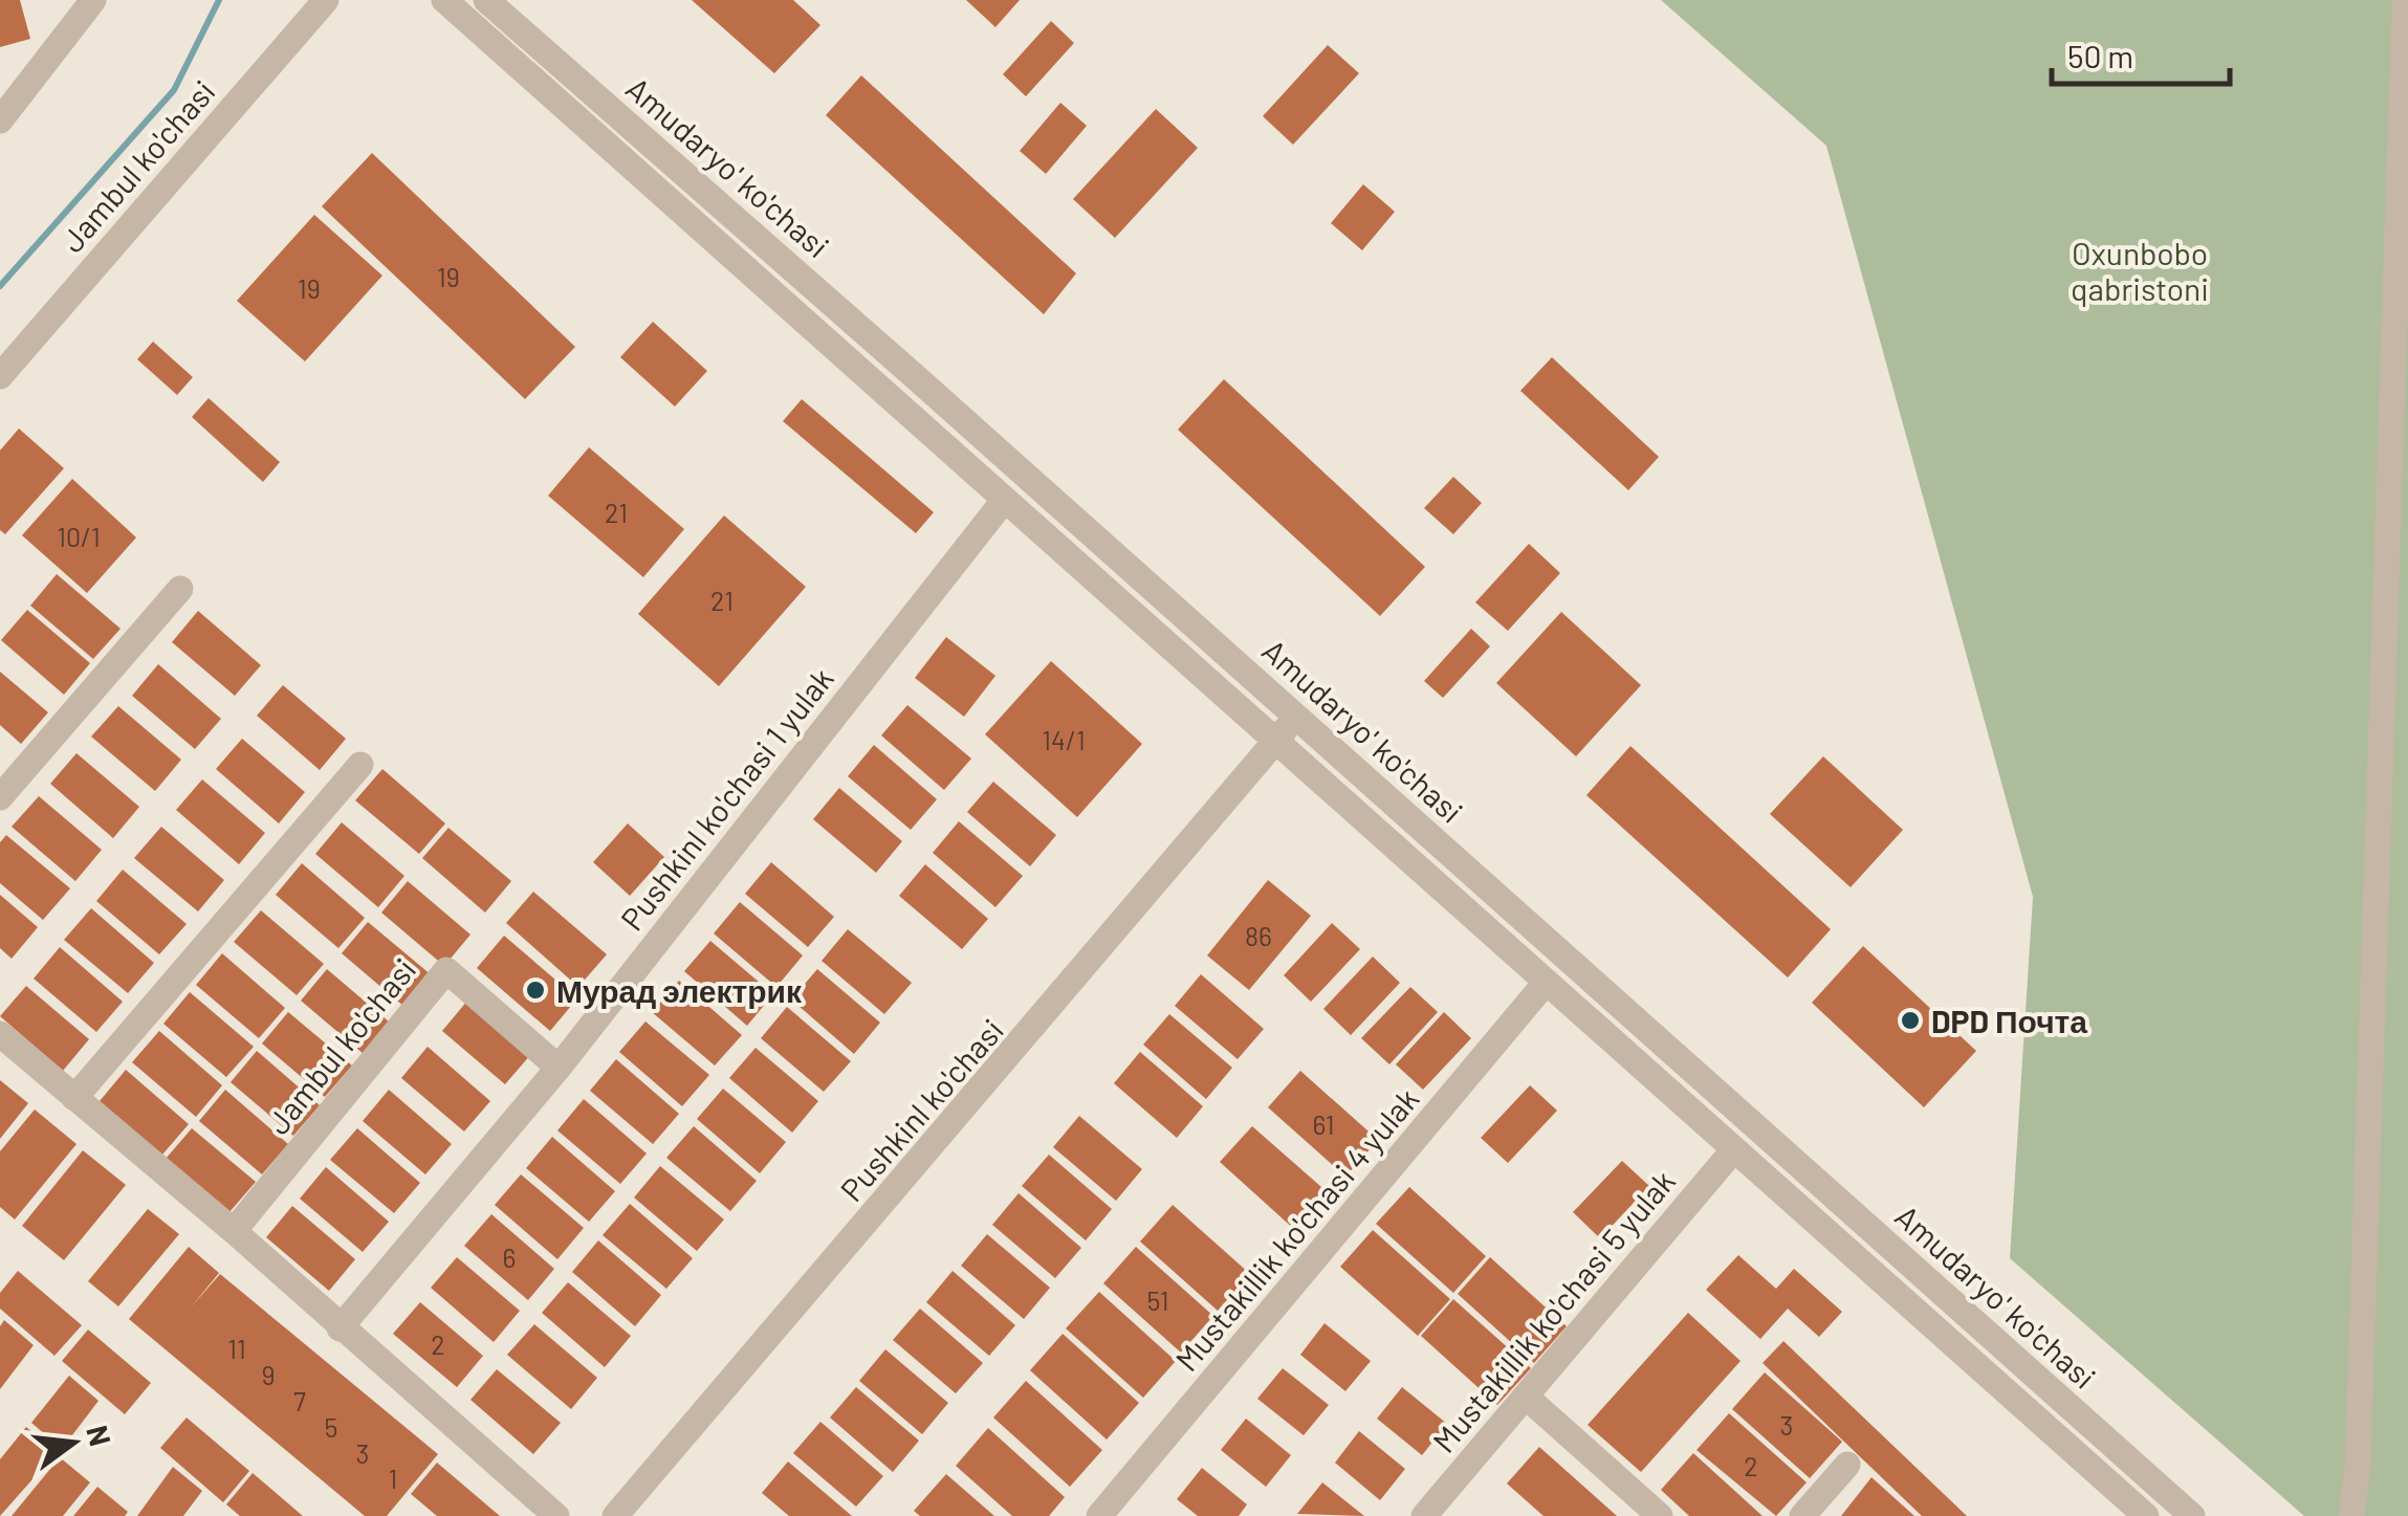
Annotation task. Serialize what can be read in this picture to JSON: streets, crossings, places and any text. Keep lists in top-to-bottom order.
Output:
{
  "streets": {
    "street": [
      "Jambul ko'chasi",
      "Amudaryo' ko'chasi",
      "Pushkinl ko'chasi 1 yulak",
      "Pushkinl ko'chasi",
      "Mustakillik ko'chasi 4 yulak",
      "Mustakillik ko'chasi 5 yulak"
    ]
  },
  "crossings": [
    ["Jambul ko'chasi", "Pushkinl ko'chasi 1 yulak"],
    ["Amudaryo' ko'chasi", "Pushkinl ko'chasi"]
  ],
  "parks": ["Oxunbobo qabristoni"],
  "places": ["Мурад электрик", "DPD Почта"],
  "house_numbers": [
    "19",
    "19",
    "21",
    "10/1",
    "21",
    "14/1",
    "86",
    "61",
    "6",
    "51",
    "2",
    "11",
    "9",
    "7",
    "3",
    "5",
    "3",
    "2",
    "1"
  ],
  "scale_bar": "50 m",
  "north": "right"
}
